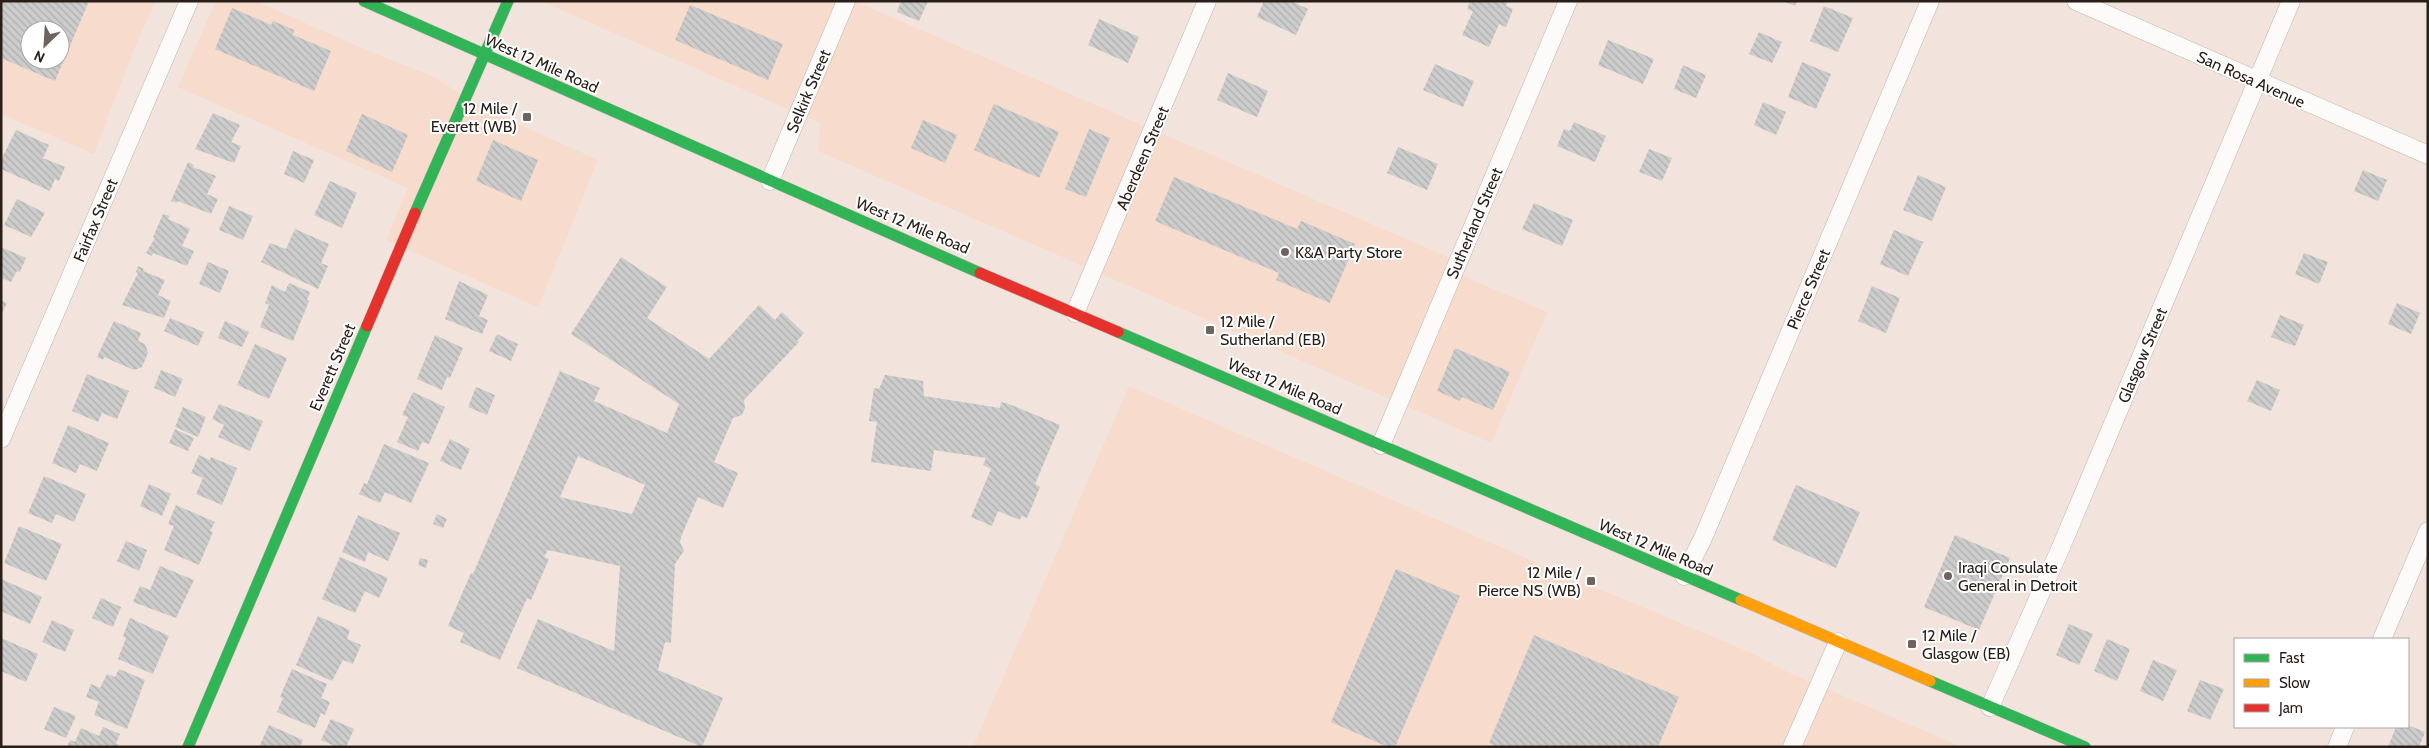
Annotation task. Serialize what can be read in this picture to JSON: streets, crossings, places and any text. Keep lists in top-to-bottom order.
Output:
{
  "streets": {
    "main road": ["West 12 Mile Road", "Everett Street"],
    "street": [
      "San Rosa Avenue",
      "Selkirk Street",
      "Aberdeen Street",
      "Fairfax Street",
      "Sutherland Street",
      "Pierce Street",
      "Glasgow Street"
    ]
  },
  "crossings": [
    ["West 12 Mile Road", "Selkirk Street"],
    ["West 12 Mile Road", "Aberdeen Street"],
    ["West 12 Mile Road", "Sutherland Street"],
    ["West 12 Mile Road", "Pierce Street"],
    ["West 12 Mile Road", "Glasgow Street"],
    ["West 12 Mile Road", "Everett Street"],
    ["San Rosa Avenue", "Glasgow Street"]
  ],
  "places": {
    "transit": [
      "12 Mile / Everett (WB)",
      "12 Mile / Sutherland (EB)",
      "12 Mile / Pierce NS (WB)",
      "12 Mile / Glasgow (EB)"
    ],
    "other": ["K&A Party Store", "Iraqi Consulate General in Detroit"]
  },
  "legend": ["Fast", "Slow", "Jam"],
  "north": "bottom left"
}
